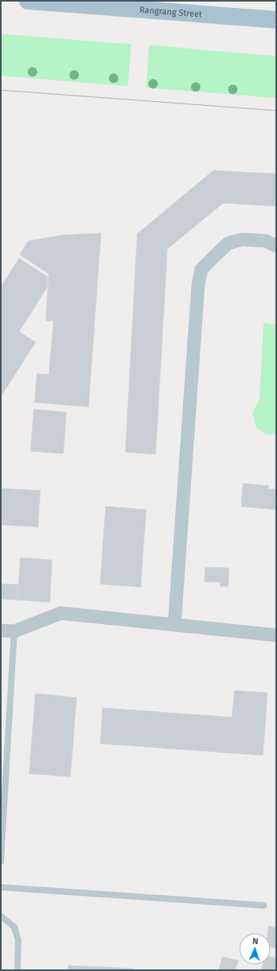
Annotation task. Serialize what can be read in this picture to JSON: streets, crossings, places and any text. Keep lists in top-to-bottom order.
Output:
{
  "streets": {
    "main road": ["Rangrang Street"]
  },
  "north": "top"
}
